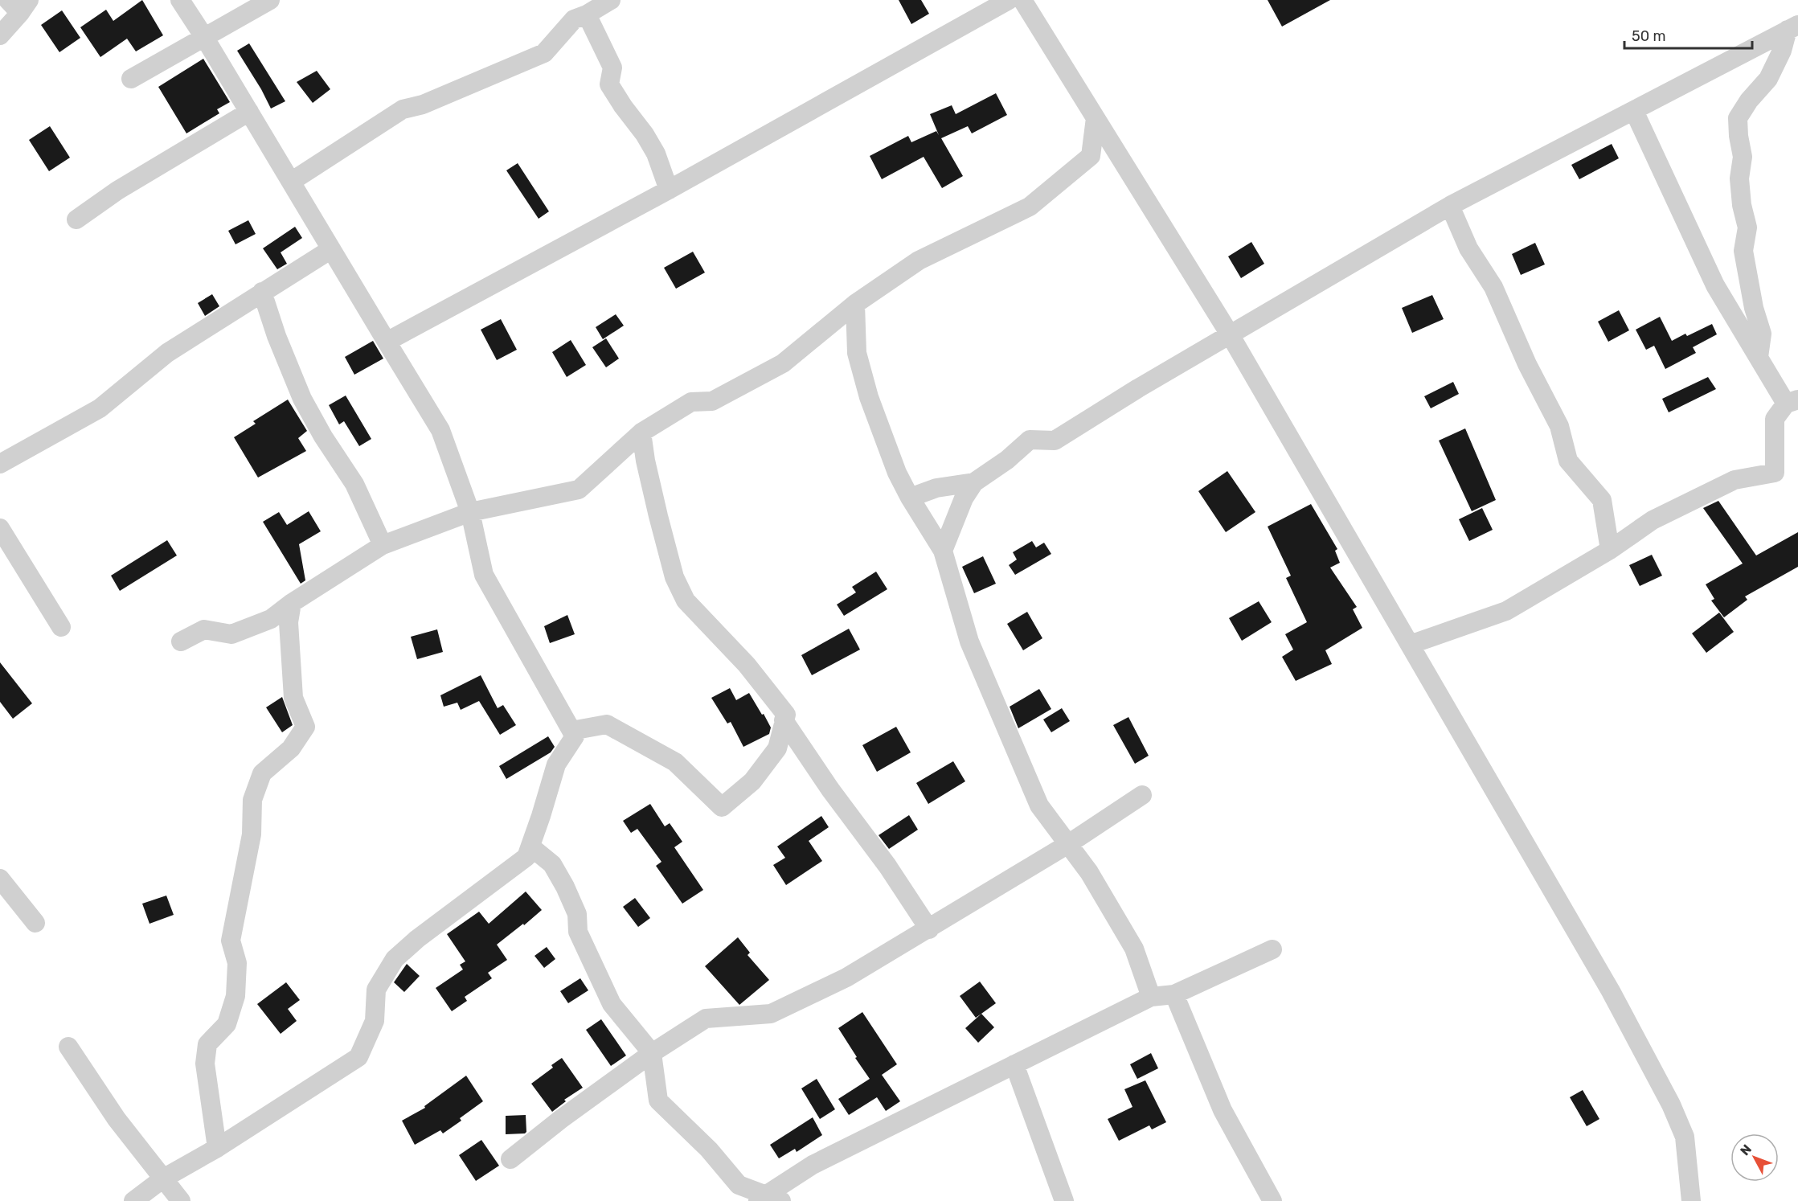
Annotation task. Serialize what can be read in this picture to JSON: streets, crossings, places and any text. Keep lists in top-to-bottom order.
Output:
{
  "scale_bar": "50 m",
  "north": "top left"
}
